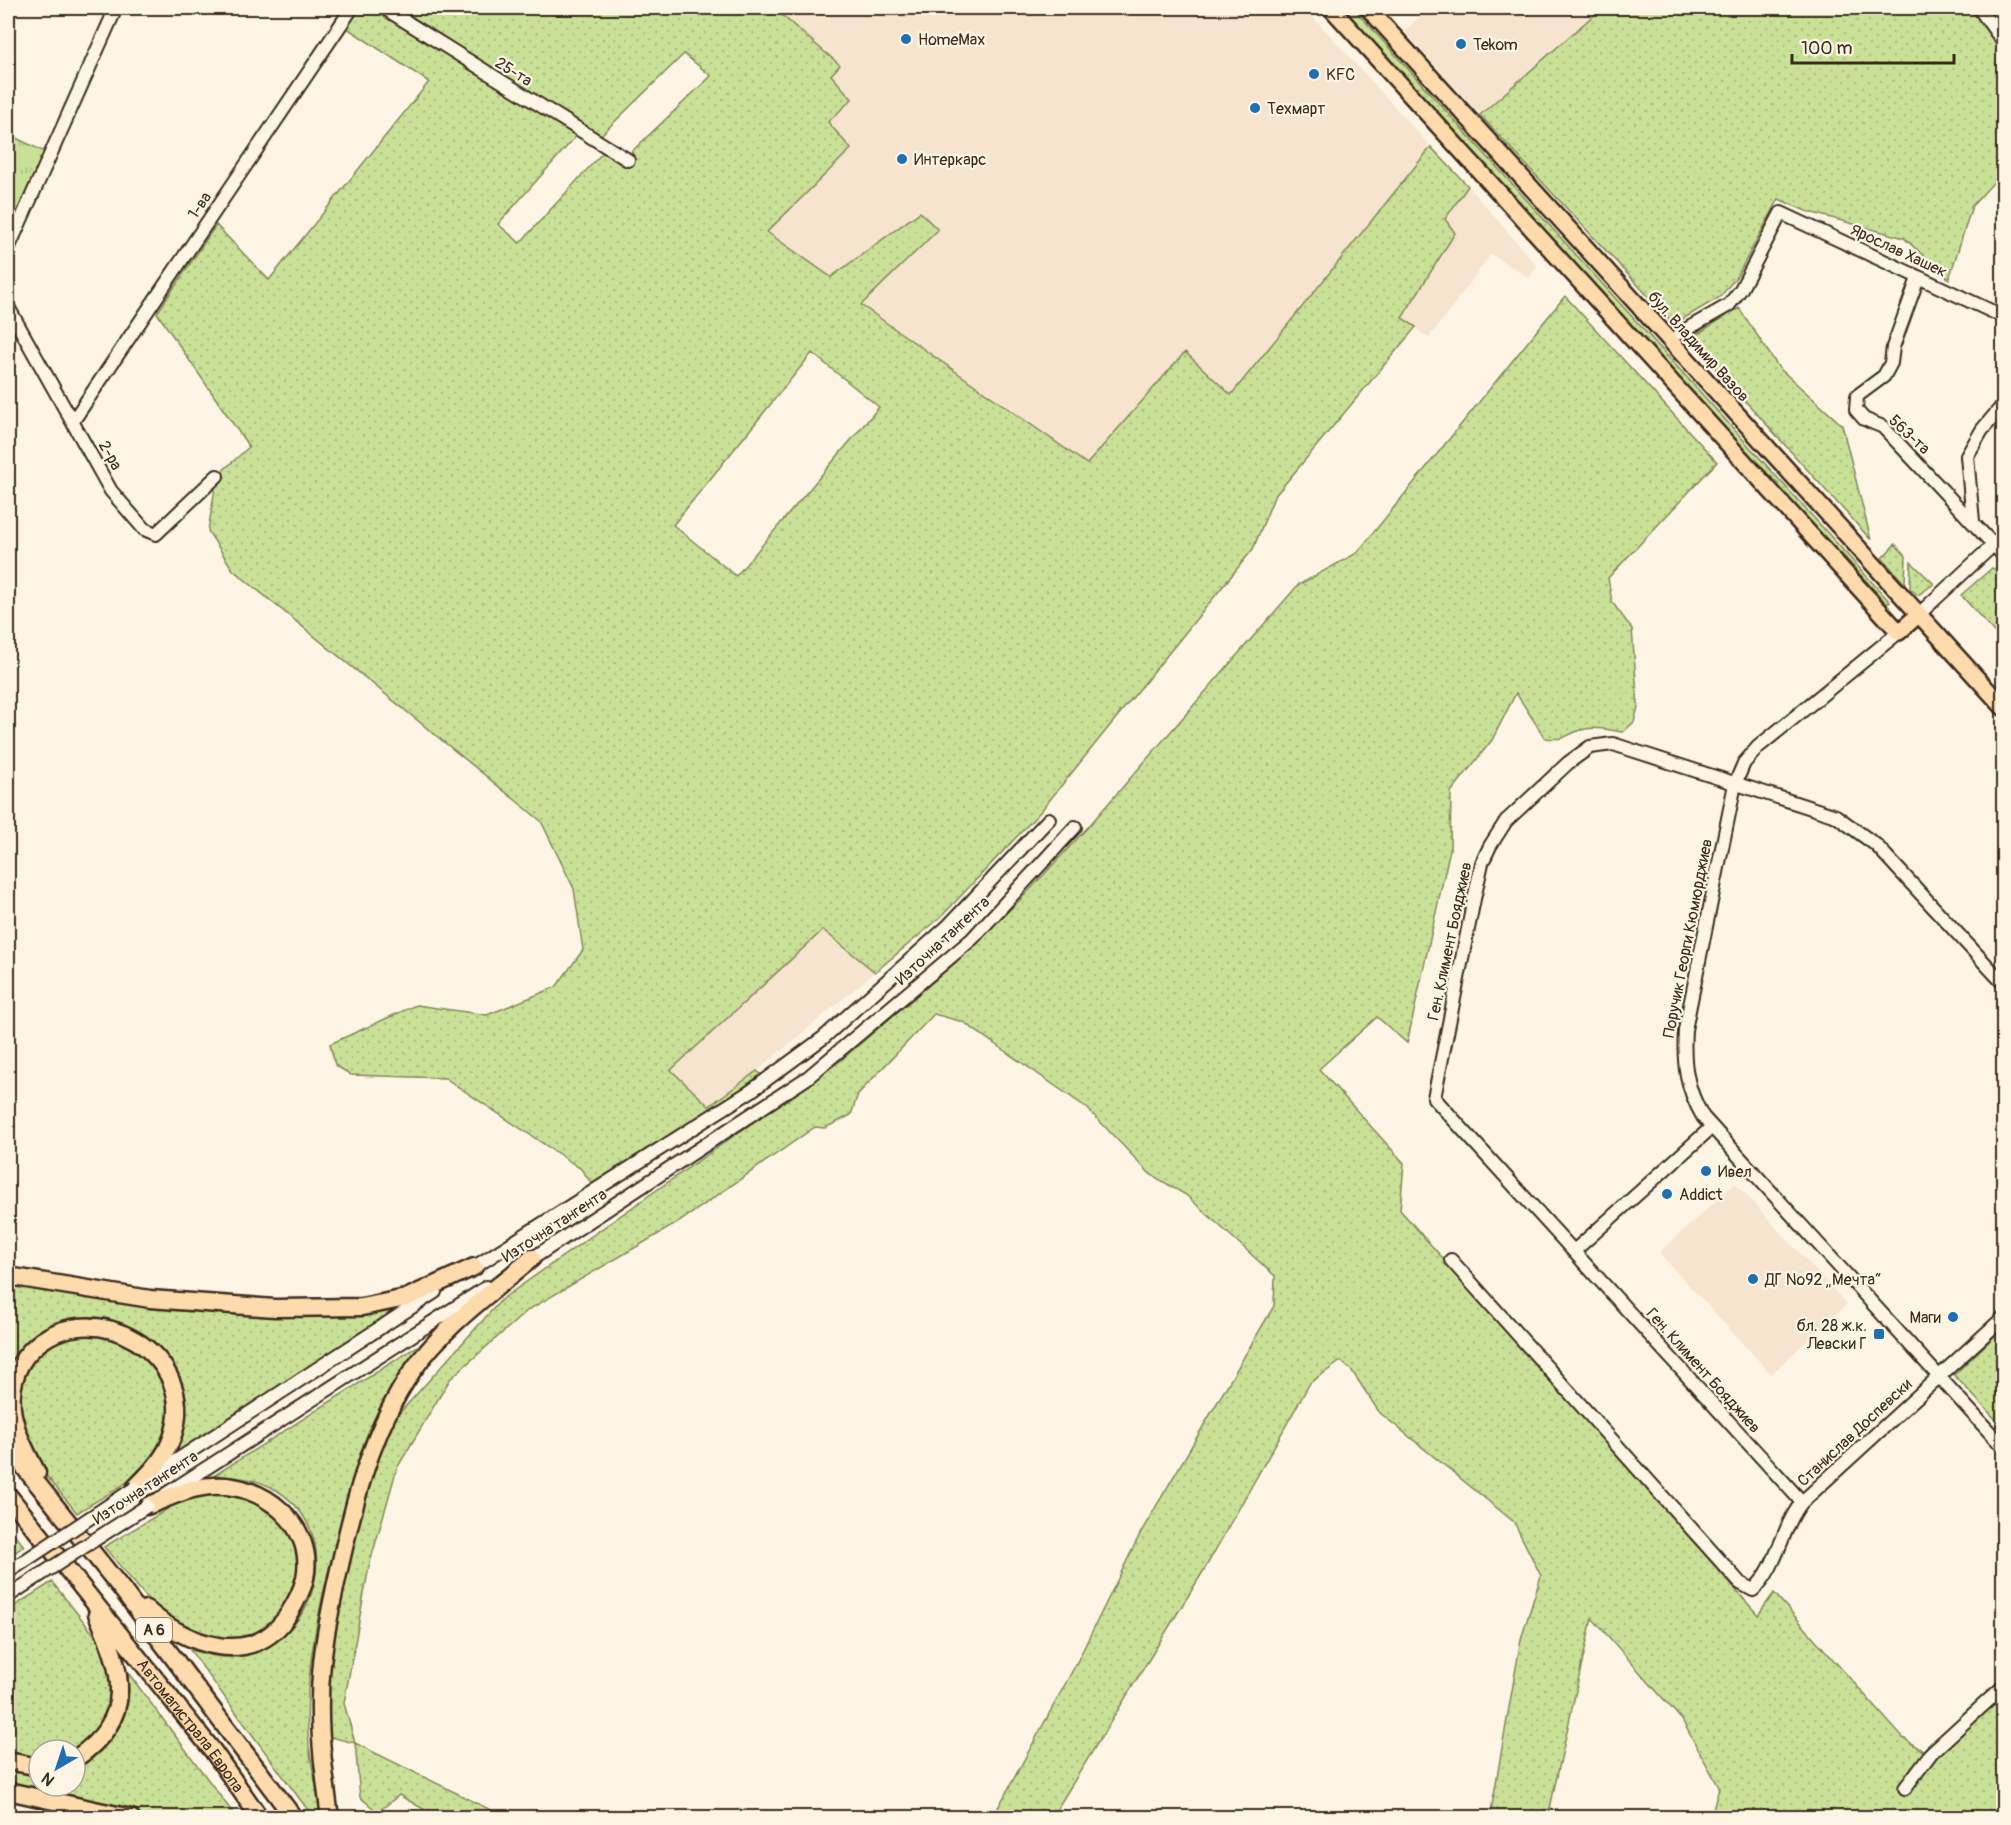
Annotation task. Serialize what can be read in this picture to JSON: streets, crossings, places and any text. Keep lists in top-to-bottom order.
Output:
{
  "streets": {
    "highway": ["A 6", "Автомагистрала Европа"],
    "main road": ["бул. Владимир Вазов", "Поручик Георги Кюмюрджиев"],
    "street": [
      "25-та",
      "1-ва",
      "Ярослав Хашек",
      "563-та",
      "2-ра",
      "Източна тангента",
      "Ген. Климент Бояджиев",
      "Станислав Доспевски"
    ]
  },
  "crossings": [
    ["1-ва", "2-ра"],
    ["Ярослав Хашек", "563-та"],
    ["бул. Владимир Вазов", "Поручик Георги Кюмюрджиев"],
    ["Поручик Георги Кюмюрджиев", "Ген. Климент Бояджиев"],
    ["Поручик Георги Кюмюрджиев", "Станислав Доспевски"],
    ["Ген. Климент Бояджиев", "Станислав Доспевски"]
  ],
  "places": {
    "other": [
      "HomeMax",
      "Tekom",
      "KFC",
      "Техмарт",
      "Интеркарс",
      "Ивел",
      "Addict",
      "ДГ №92 „Мечта“",
      "Маги"
    ],
    "transit": ["бл. 28 ж.к. Левски Г"]
  },
  "scale_bar": "100 m",
  "north": "bottom left"
}
